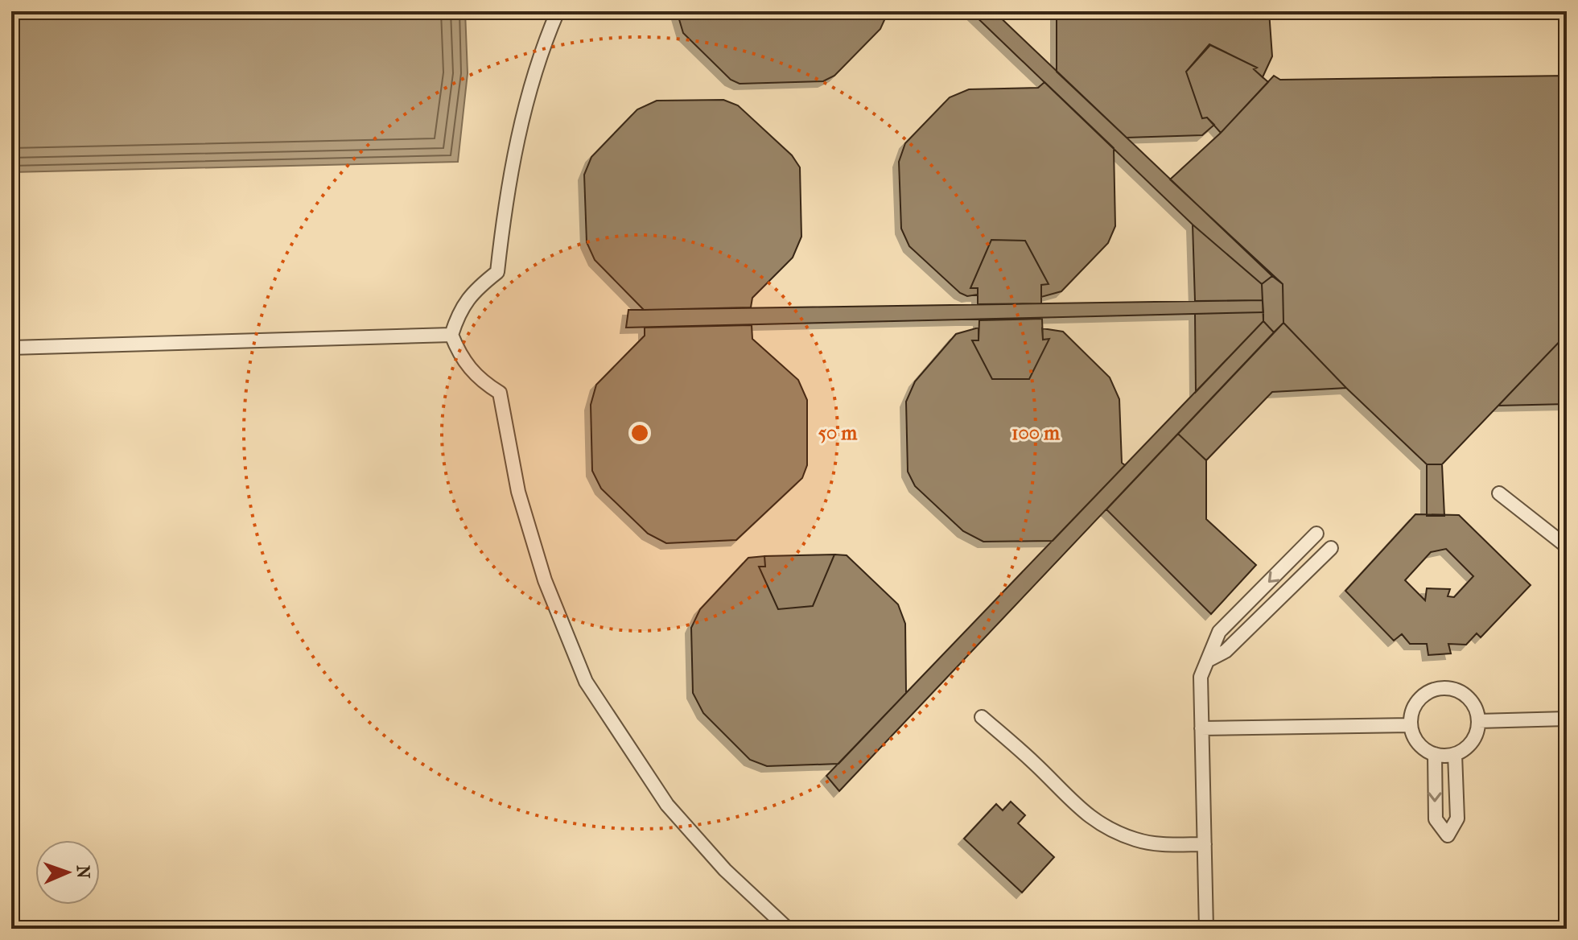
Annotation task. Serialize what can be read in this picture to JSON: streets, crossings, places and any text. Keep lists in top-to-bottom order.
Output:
{
  "north": "right",
  "rings": ["50 m", "100 m"]
}
